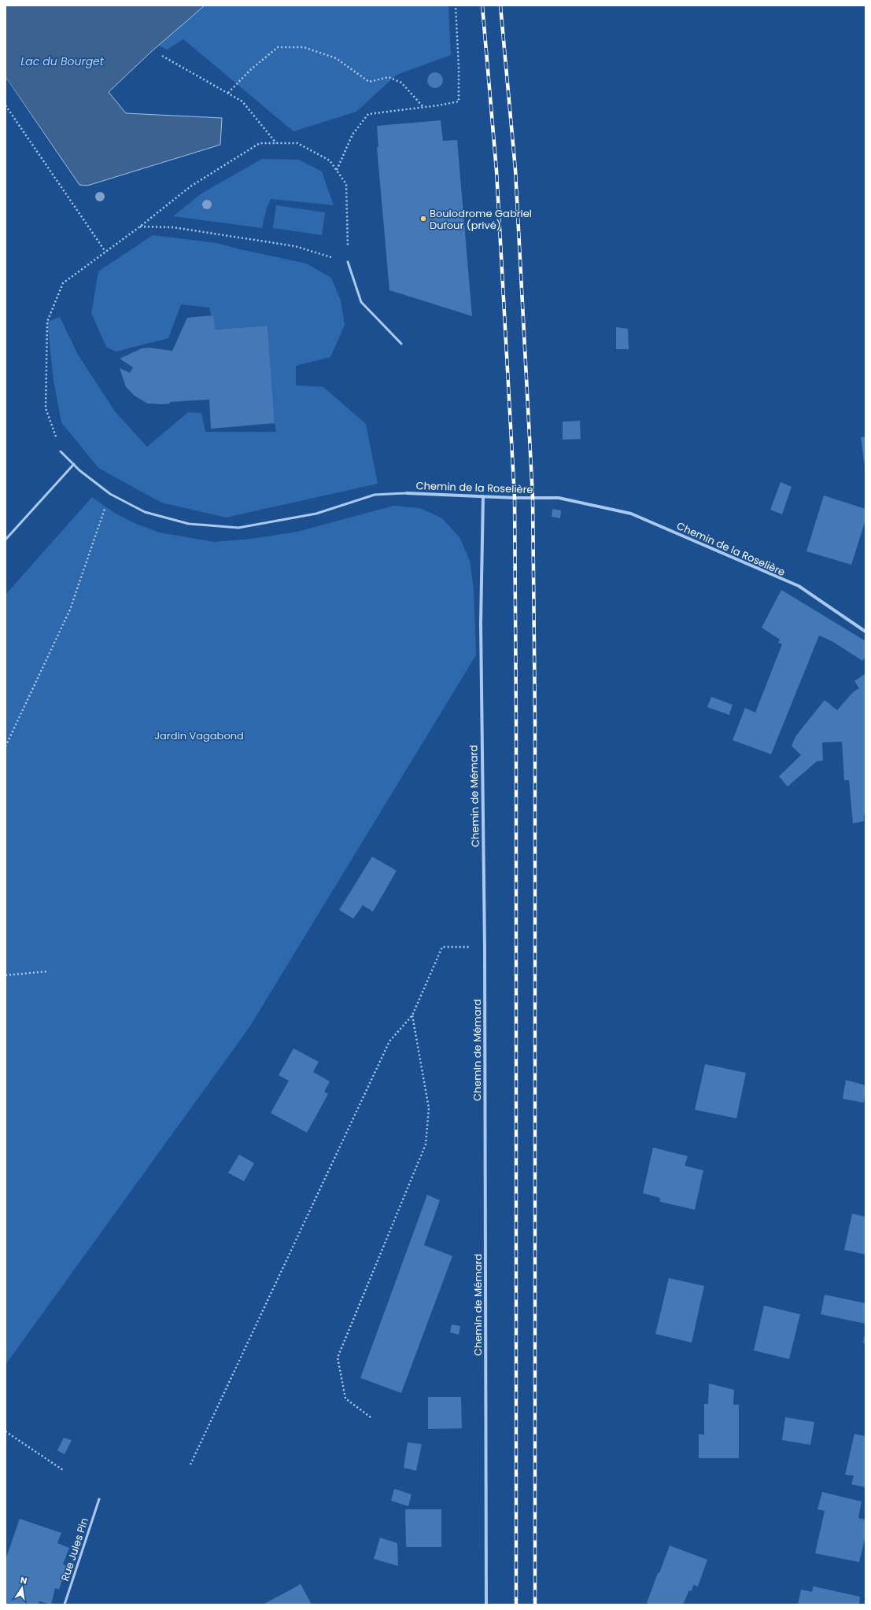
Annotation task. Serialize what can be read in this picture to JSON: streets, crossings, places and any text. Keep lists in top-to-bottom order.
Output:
{
  "streets": {
    "street": ["Chemin de la Roselière", "Chemin de Mémard"],
    "lane": ["Rue Jules Pin"]
  },
  "crossings": [
    ["Chemin de la Roselière", "Chemin de Mémard"]
  ],
  "water": ["Lac du Bourget"],
  "parks": ["Jardin Vagabond"],
  "places": ["Boulodrome Gabriel Dufour (privé)"],
  "north": "top"
}
